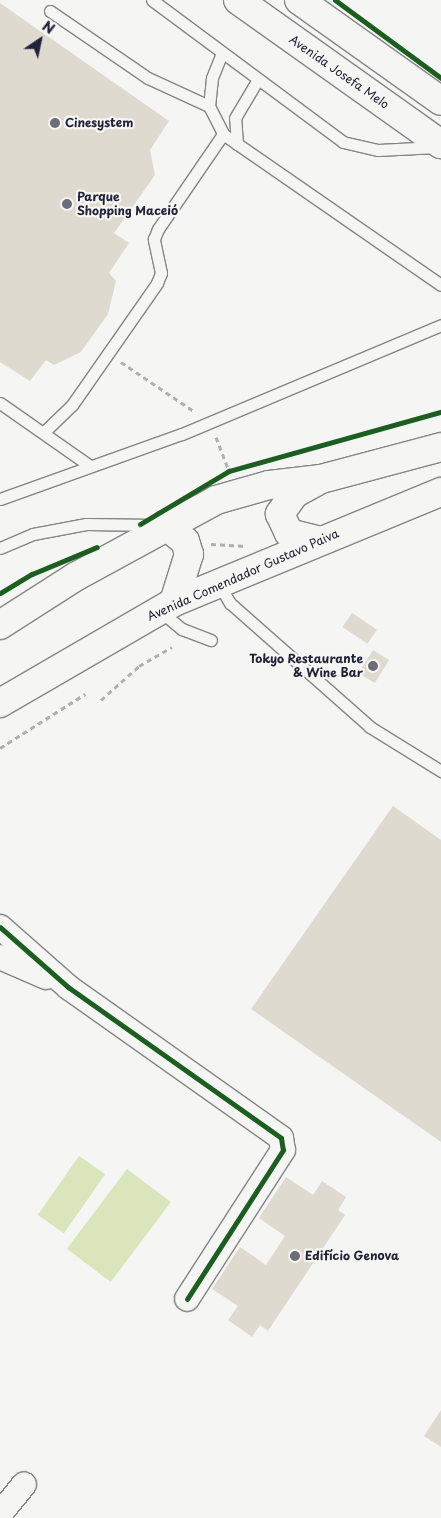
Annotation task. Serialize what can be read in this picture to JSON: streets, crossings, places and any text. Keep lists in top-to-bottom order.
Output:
{
  "streets": {
    "main road": ["Avenida Josefa Melo", "Avenida Comendador Gustavo Paiva"]
  },
  "places": [
    "Cinesystem",
    "Parque Shopping Maceió",
    "Tokyo Restaurante & Wine Bar",
    "Edifício Genova"
  ],
  "north": "top right"
}
